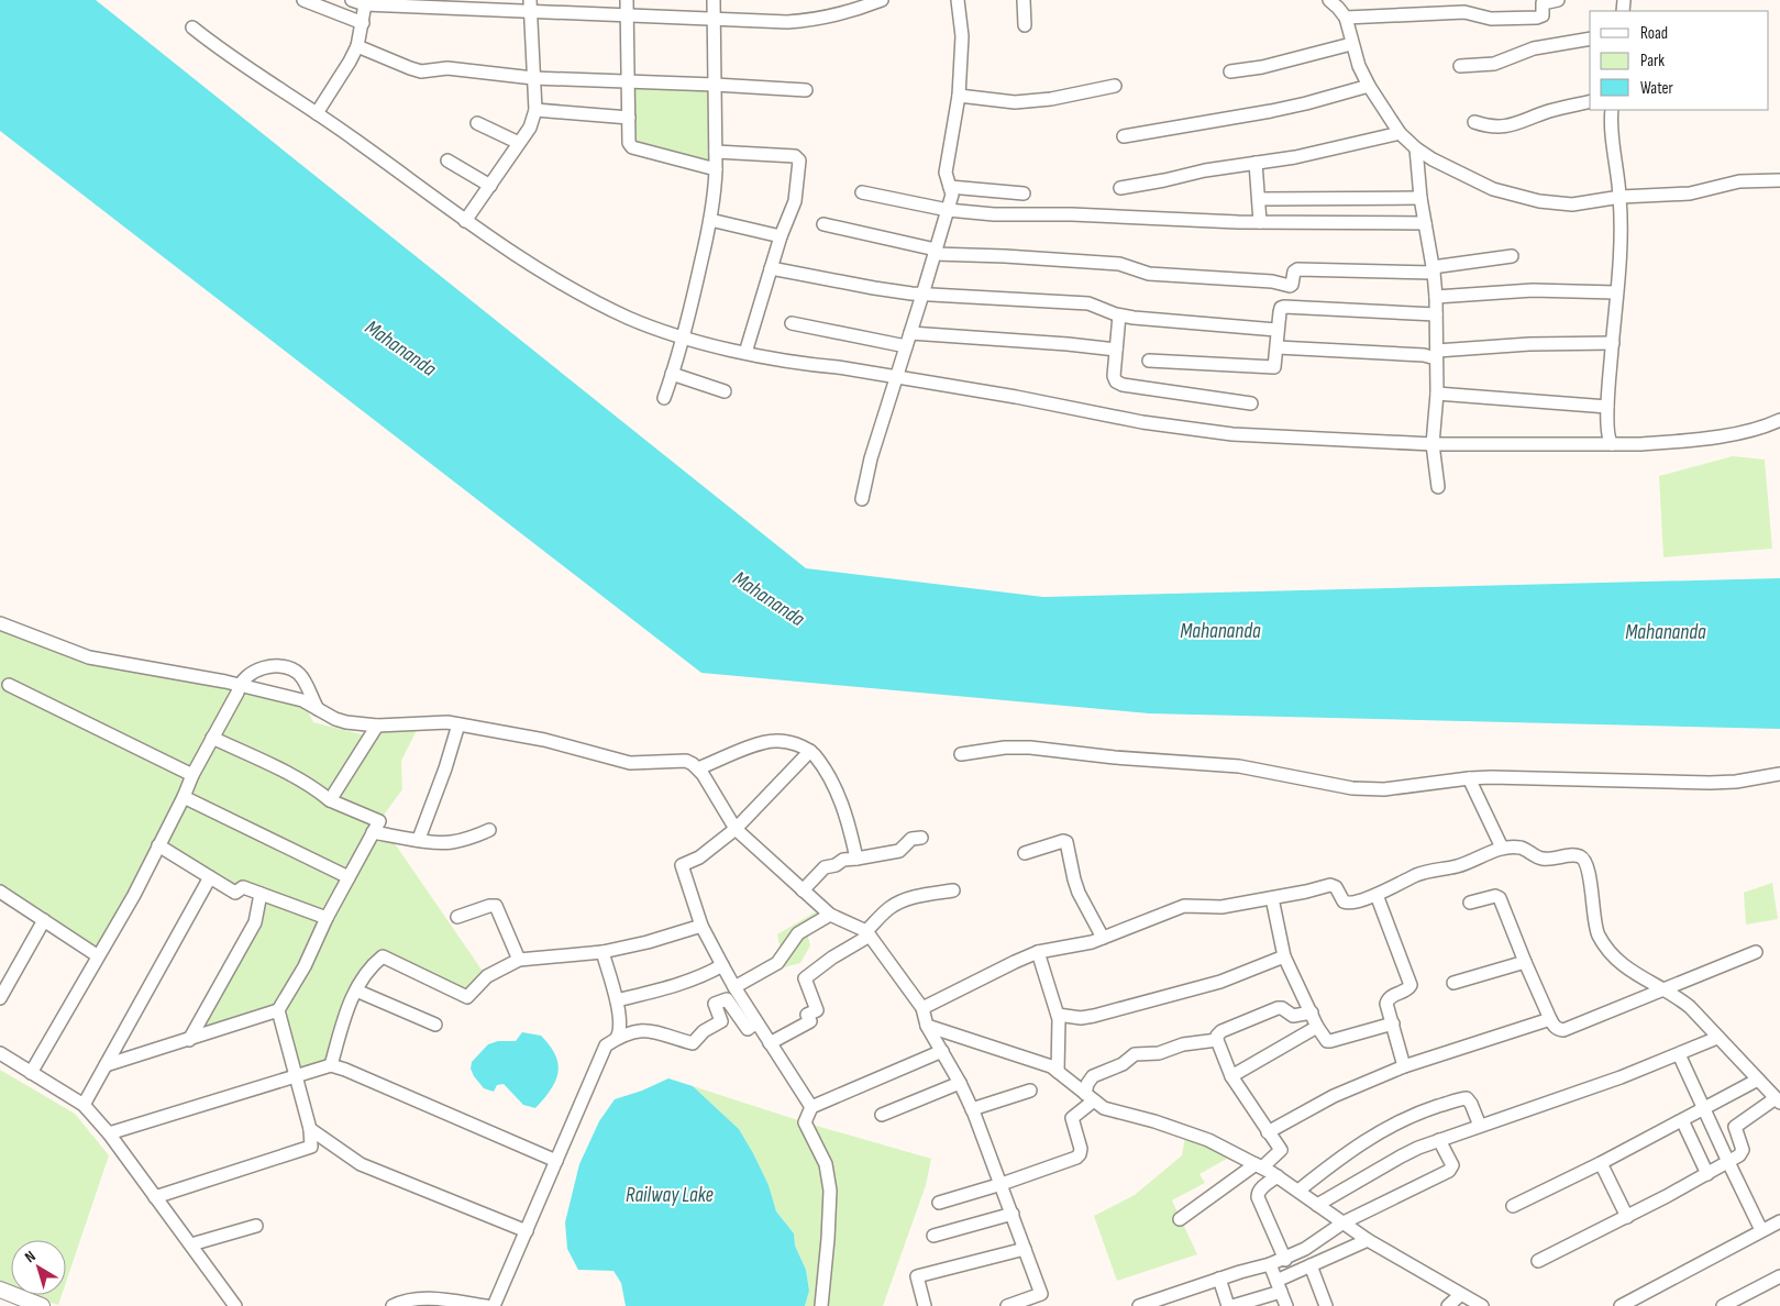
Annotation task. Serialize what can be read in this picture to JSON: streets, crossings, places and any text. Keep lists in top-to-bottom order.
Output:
{
  "water": ["Mahananda", "Railway Lake"],
  "legend": ["Road", "Park", "Water"],
  "north": "top left"
}
